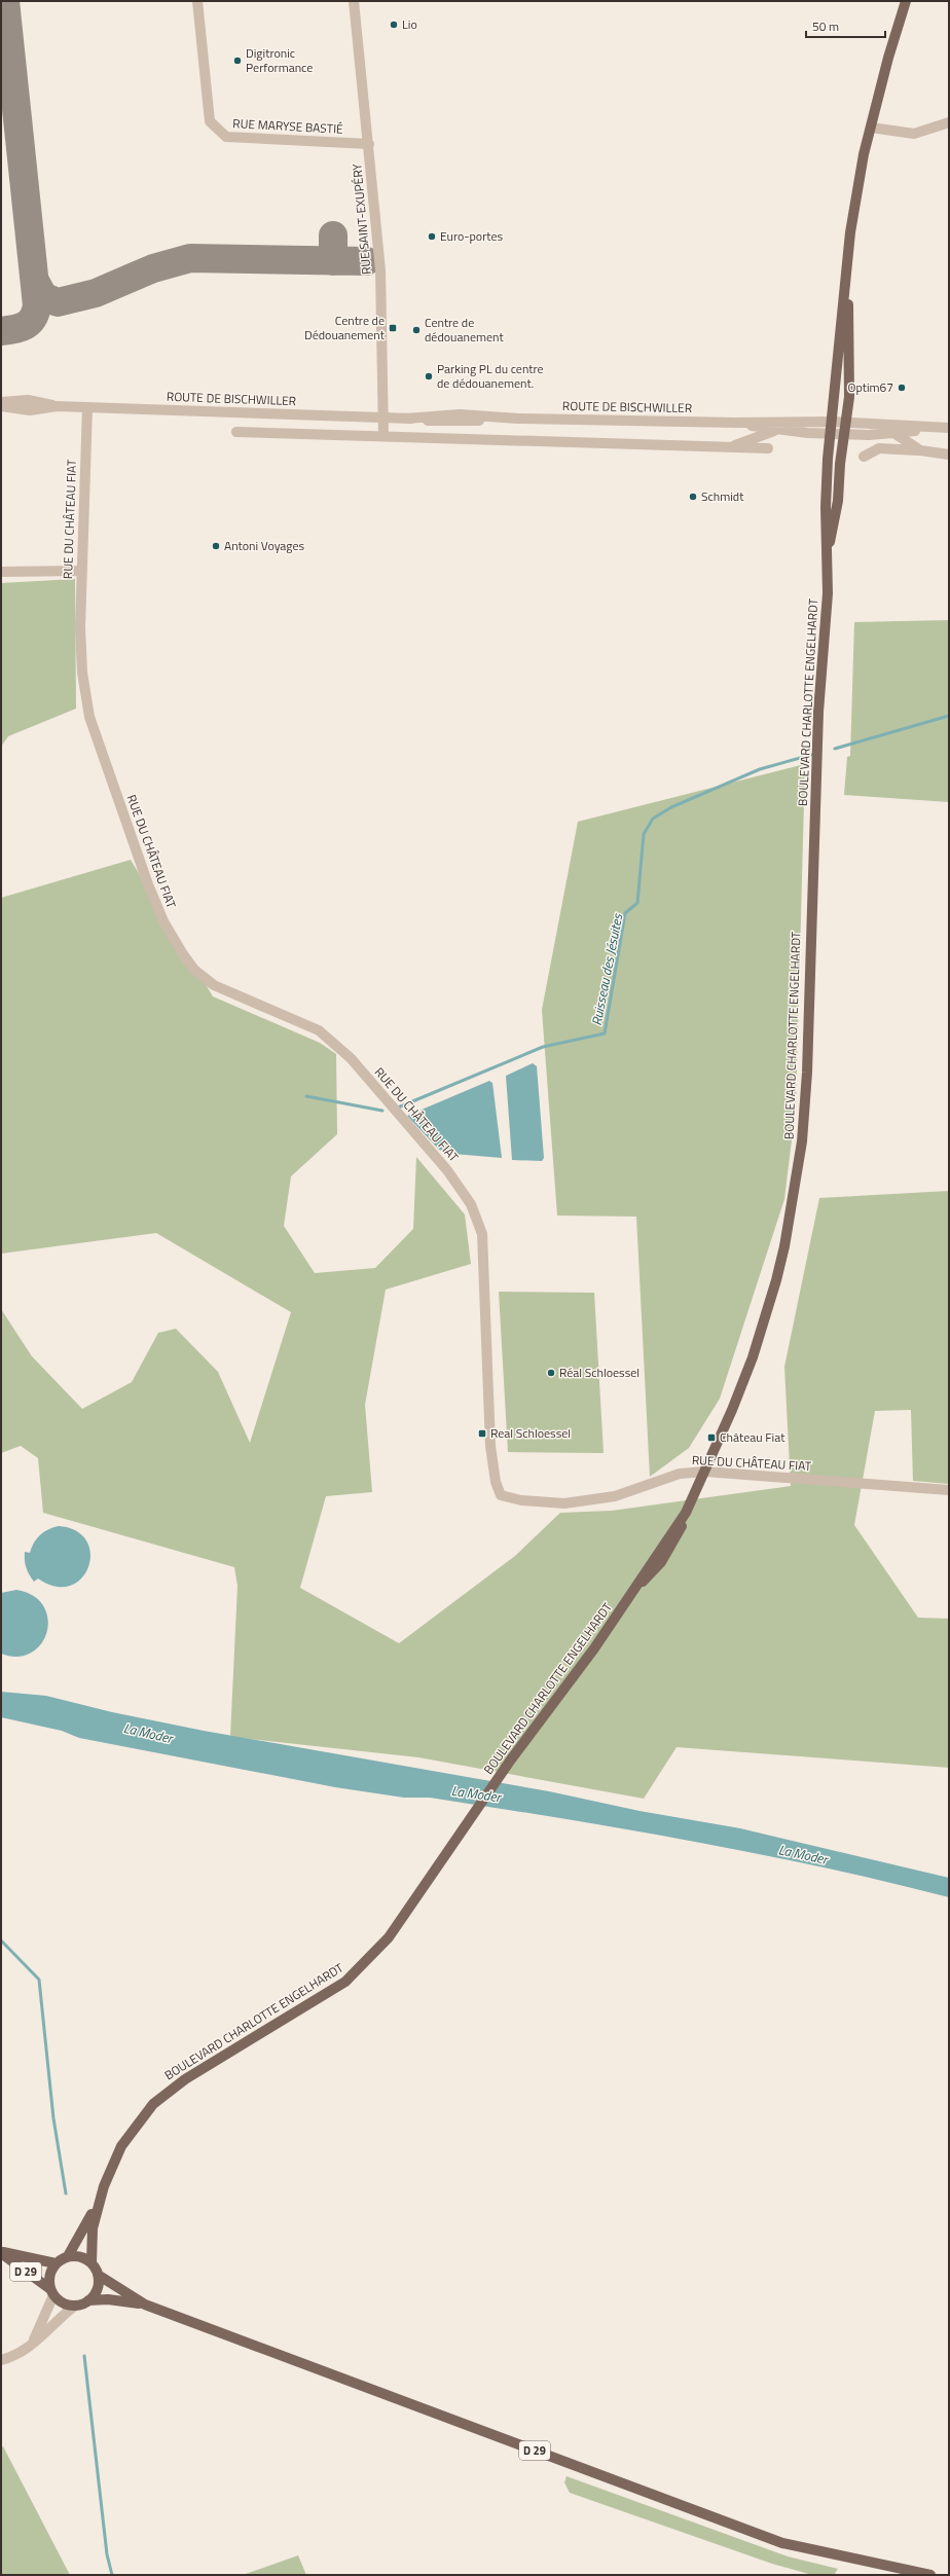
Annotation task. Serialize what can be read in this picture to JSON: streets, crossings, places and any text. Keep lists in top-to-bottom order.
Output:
{
  "streets": {
    "main road": ["BOULEVARD CHARLOTTE ENGELHARDT", "D 29"],
    "street": [
      "RUE MARYSE BASTIÉ",
      "RUE SAINT-EXUPÉRY",
      "ROUTE DE BISCHWILLER",
      "RUE DU CHÂTEAU FIAT"
    ]
  },
  "crossings": [
    ["RUE MARYSE BASTIÉ", "RUE SAINT-EXUPÉRY"],
    ["RUE SAINT-EXUPÉRY", "ROUTE DE BISCHWILLER"],
    ["ROUTE DE BISCHWILLER", "RUE DU CHÂTEAU FIAT"],
    ["ROUTE DE BISCHWILLER", "BOULEVARD CHARLOTTE ENGELHARDT"],
    ["RUE DU CHÂTEAU FIAT", "BOULEVARD CHARLOTTE ENGELHARDT"],
    ["BOULEVARD CHARLOTTE ENGELHARDT", "D 29"]
  ],
  "water": ["Ruisseau des Jésuites", "La Moder"],
  "places": {
    "other": [
      "Lio",
      "Digitronic Performance",
      "Euro-portes",
      "Centre de dédouanement",
      "Parking PL du centre de dédouanement.",
      "Optim67",
      "Schmidt",
      "Antoni Voyages",
      "Réal Schloessel"
    ],
    "transit": ["Centre de Dédouanement", "Real Schloessel", "Château Fiat"]
  },
  "scale_bar": "50 m"
}
